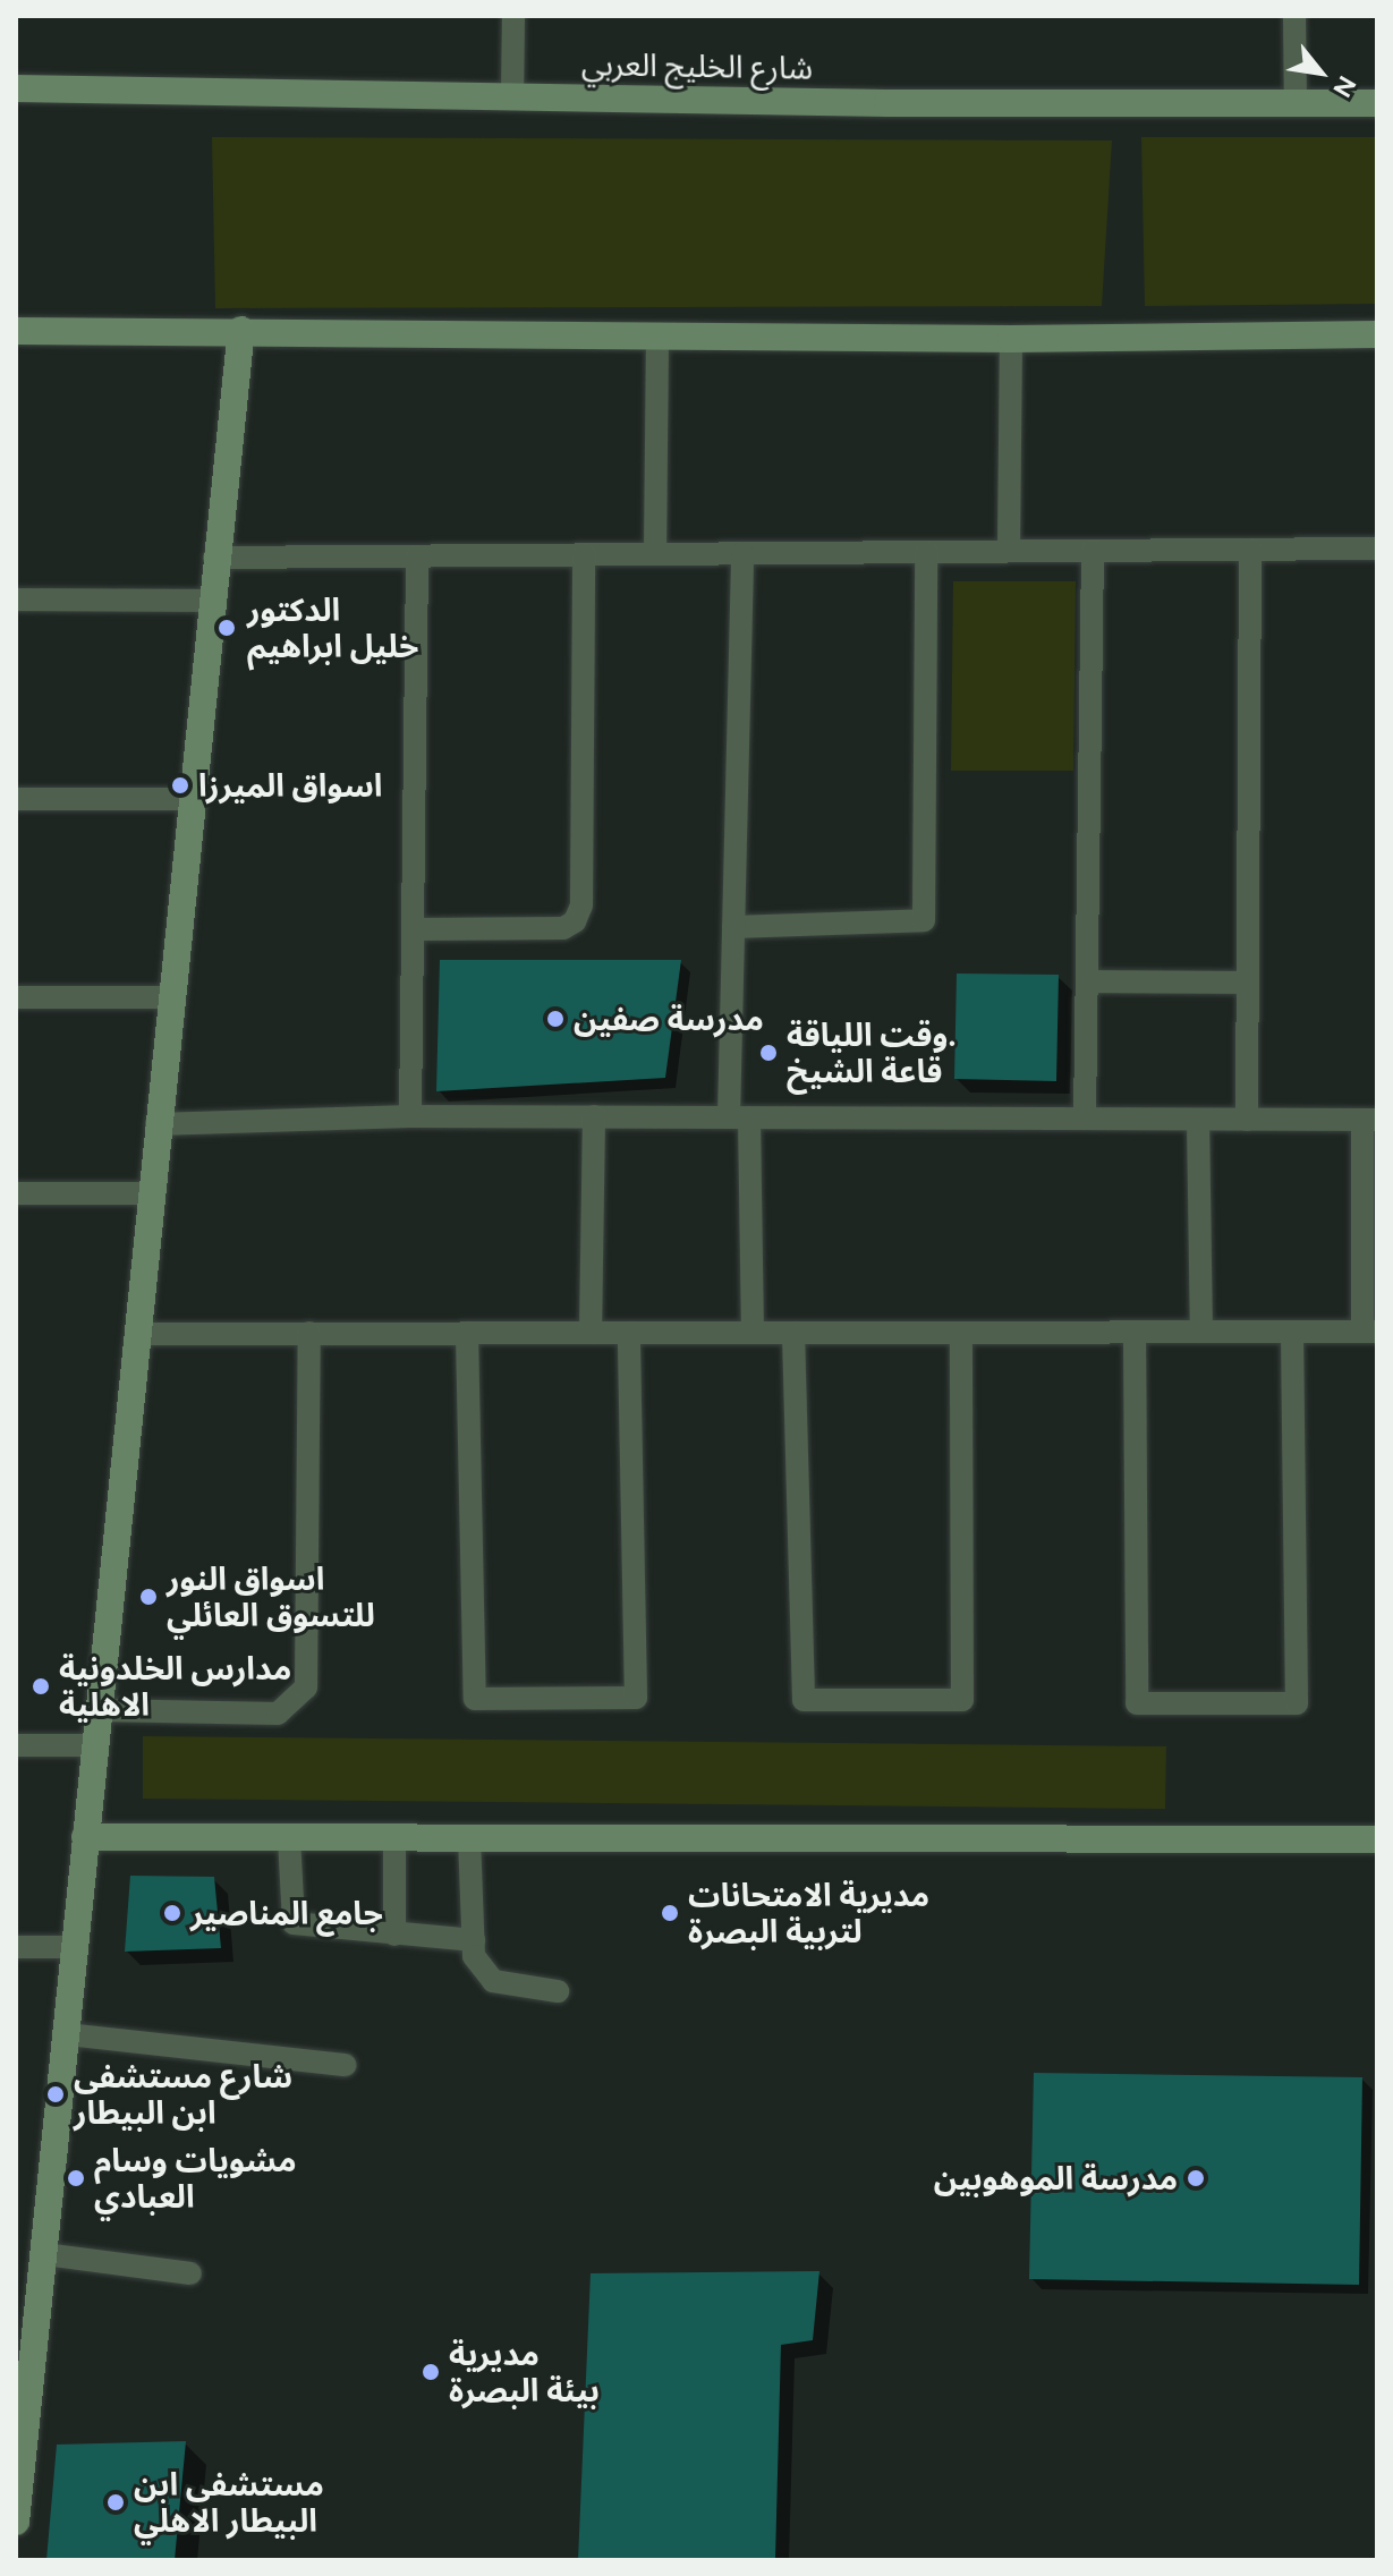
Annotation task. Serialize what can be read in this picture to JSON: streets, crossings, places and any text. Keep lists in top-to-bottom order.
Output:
{
  "streets": {
    "street": ["شارع الخليج العربي"]
  },
  "places": [
    "الدكتور خليل ابراهيم",
    "اسواق الميرزا",
    "مدرسة صفين",
    "وقت اللياقة. قاعة الشيخ",
    "اسواق النور للتسوق العائلي",
    "مدارس الخلدونية الاهلية",
    "جامع المناصير",
    "مديرية الامتحانات لتربية البصرة",
    "شارع مستشفى ابن البيطار",
    "مشويات وسام العبادي",
    "مدرسة الموهوبين",
    "مديرية بيئة البصرة",
    "مستشفى ابن البيطار الاهلي"
  ],
  "north": "bottom right"
}
